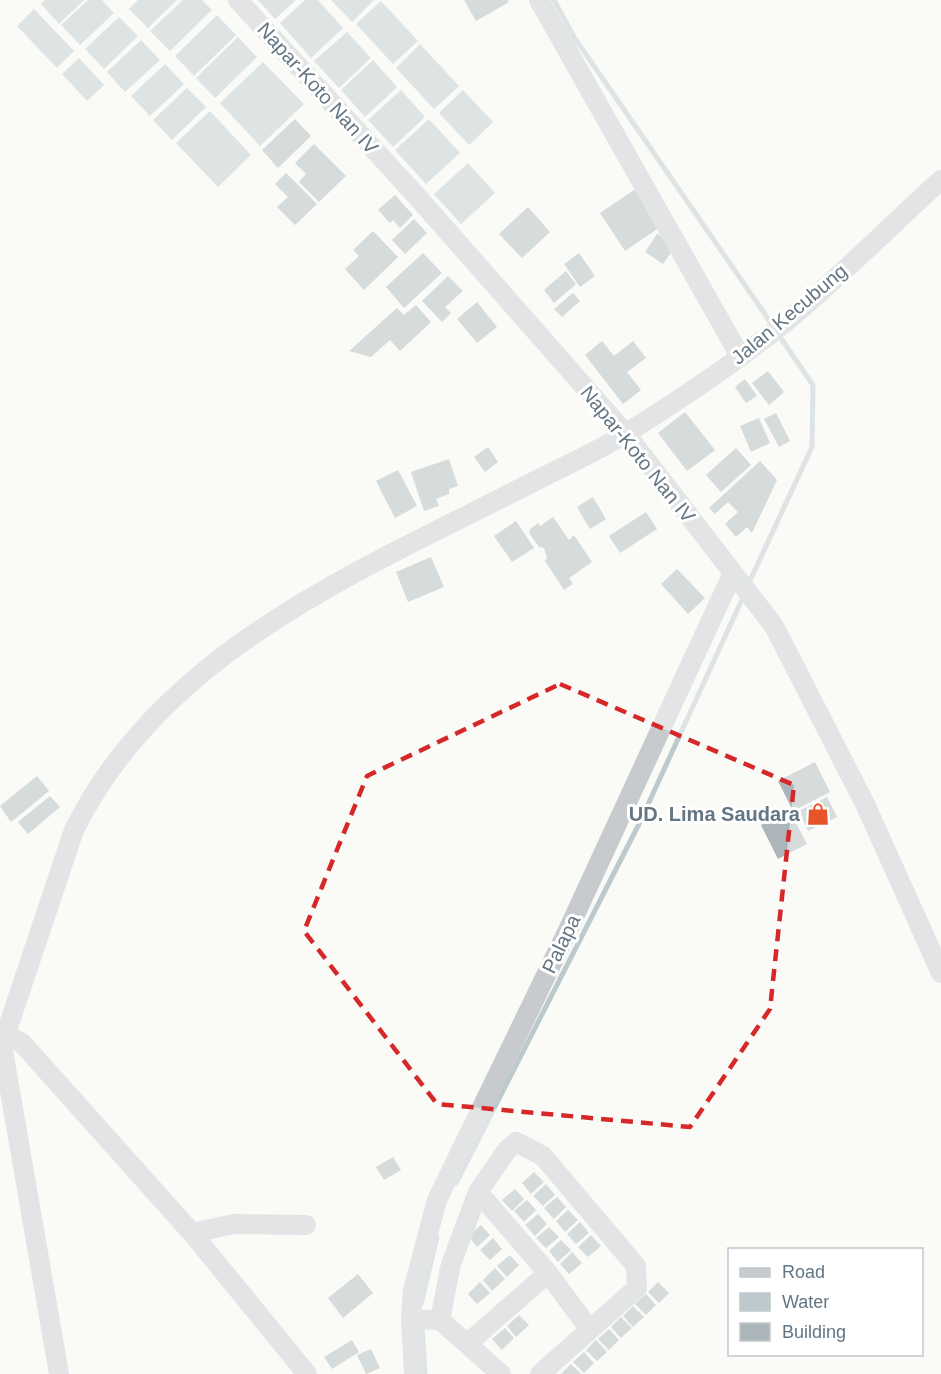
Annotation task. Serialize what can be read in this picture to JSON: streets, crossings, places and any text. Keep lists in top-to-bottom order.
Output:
{
  "streets": {
    "street": ["Napar-Koto Nan IV", "Jalan Kecubung", "Palapa"]
  },
  "crossings": [
    ["Napar-Koto Nan IV", "Jalan Kecubung"],
    ["Napar-Koto Nan IV", "Palapa"]
  ],
  "places": {
    "shop": ["UD. Lima Saudara"]
  },
  "legend": ["Road", "Water", "Building"]
}
